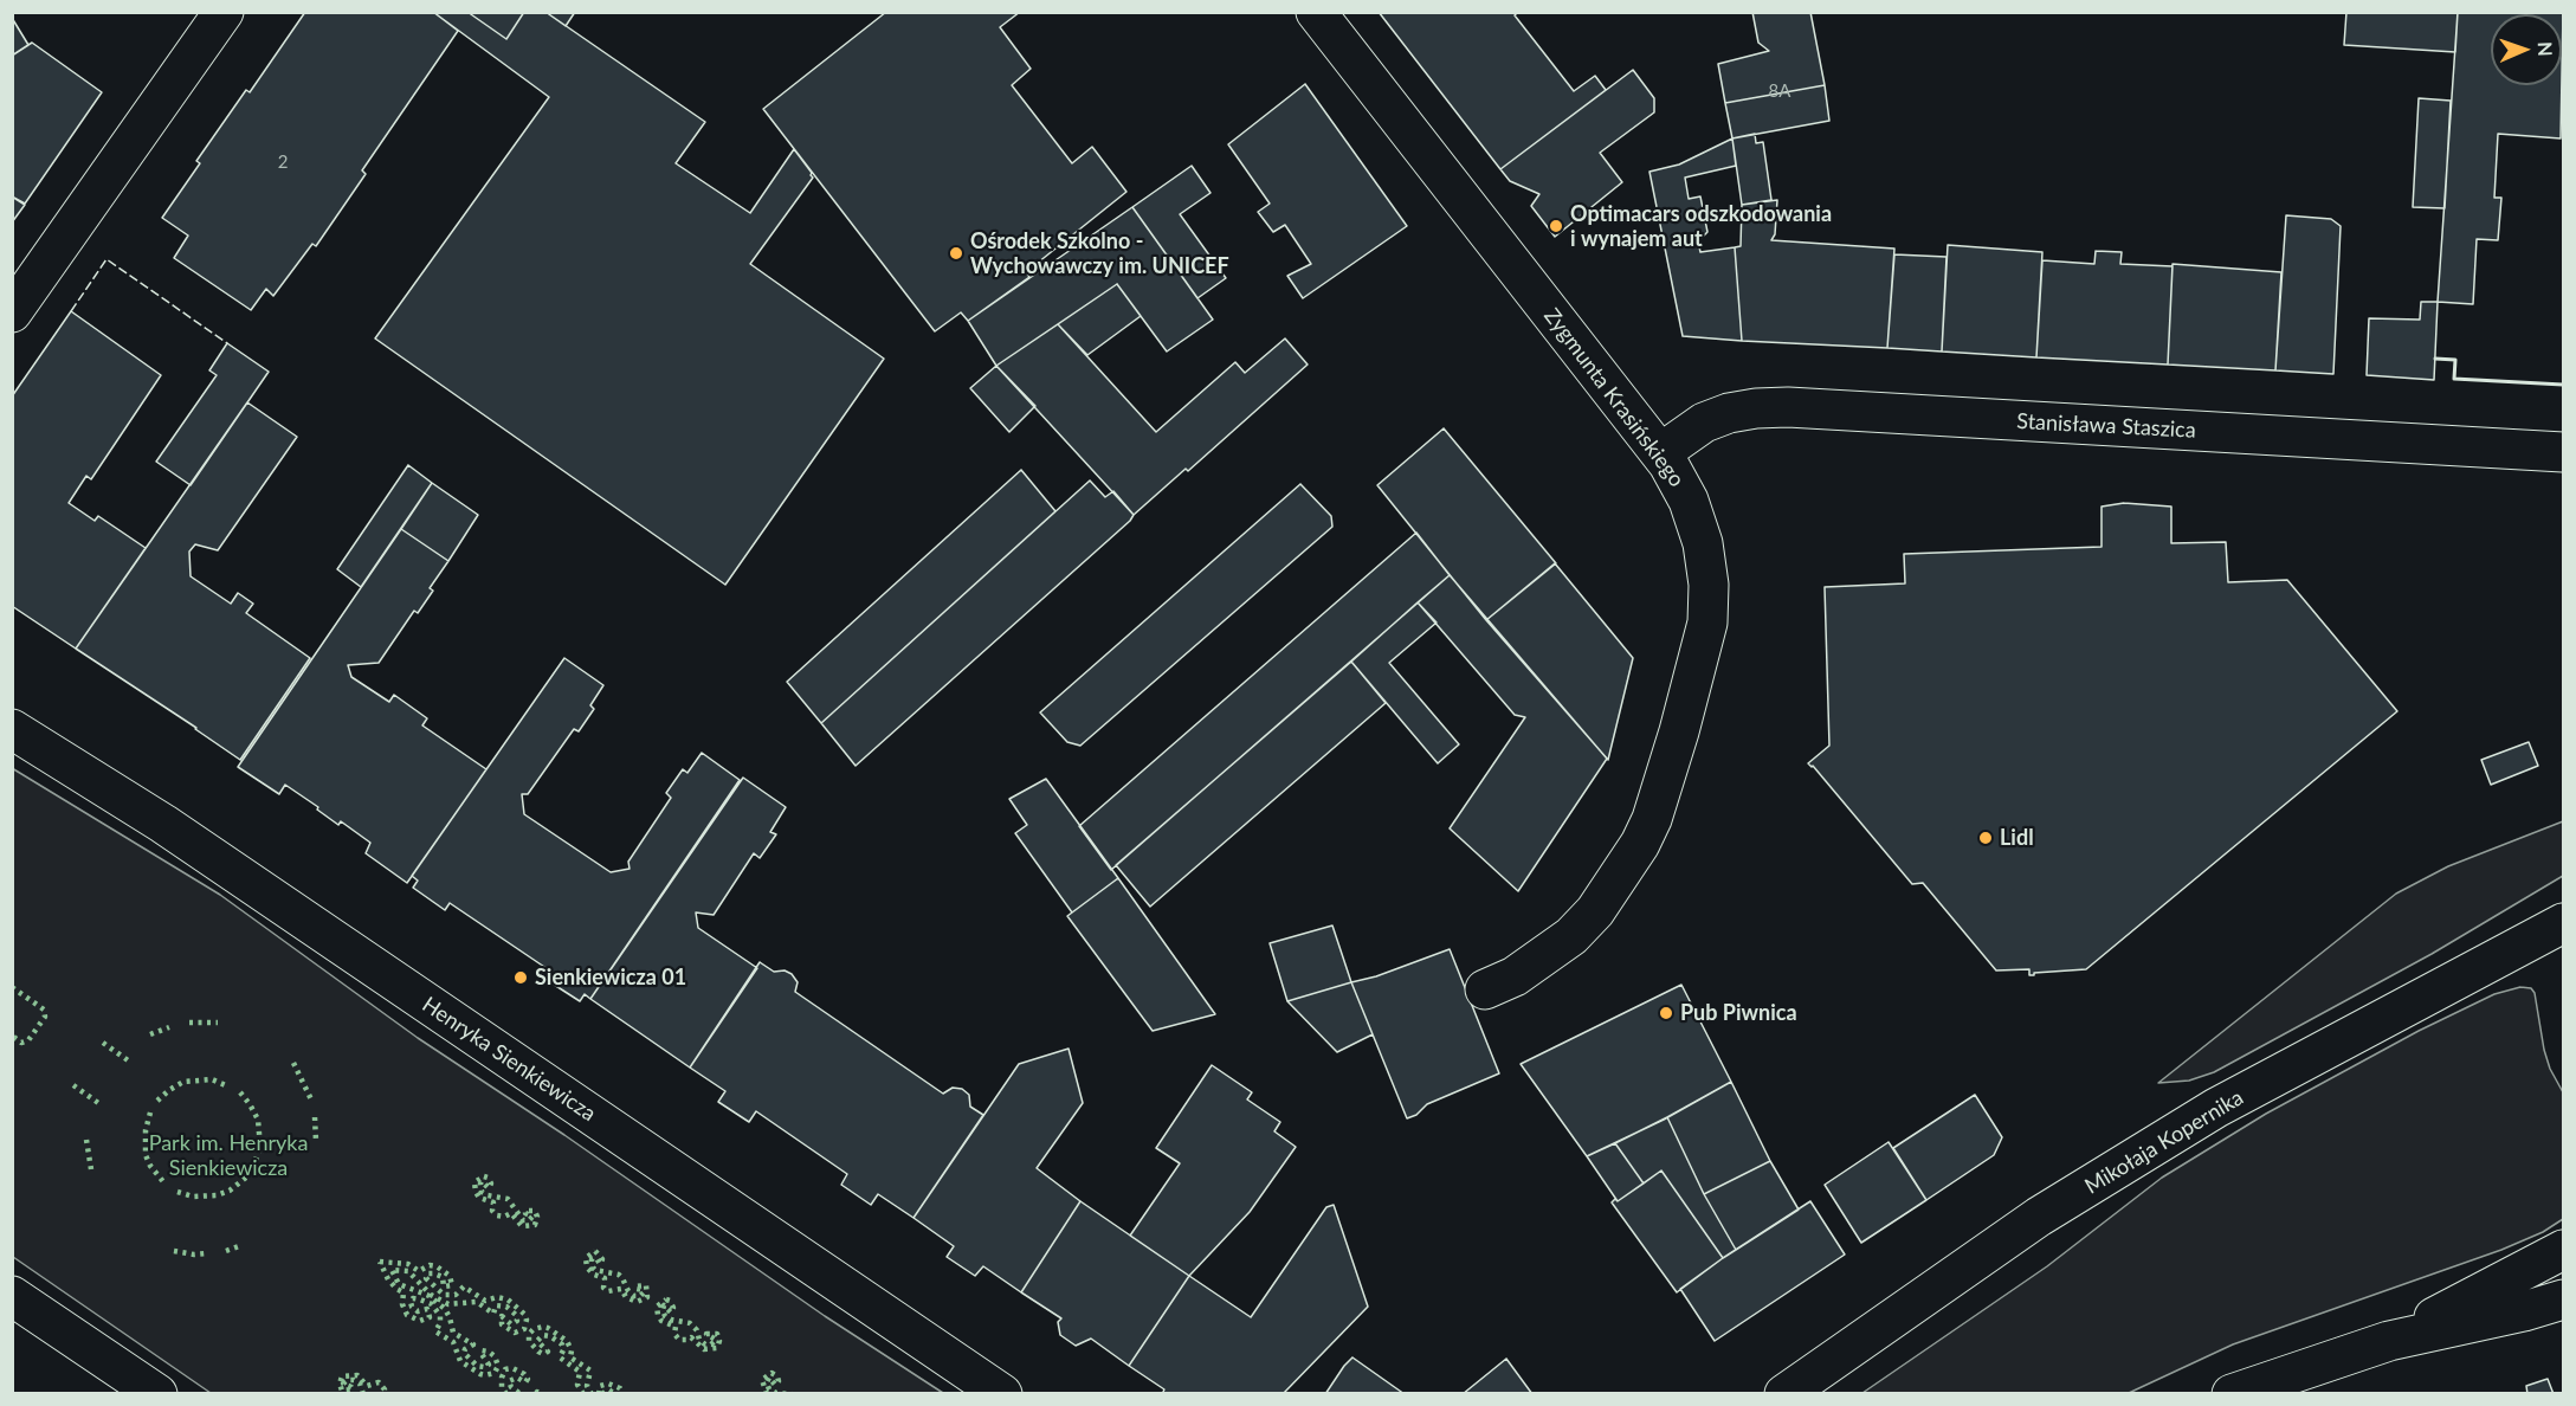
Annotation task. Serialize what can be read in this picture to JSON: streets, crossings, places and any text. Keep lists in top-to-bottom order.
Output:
{
  "streets": {
    "street": [
      "Zygmunta Krasińskiego",
      "Stanisława Staszica",
      "Henryka Sienkiewicza",
      "Mikołaja Kopernika"
    ]
  },
  "crossings": [
    ["Zygmunta Krasińskiego", "Stanisława Staszica"]
  ],
  "parks": ["Park im. Henryka Sienkiewicza"],
  "places": [
    "Optimacars odszkodowania i wynajem aut",
    "Ośrodek Szkolno - Wychowawczy im. UNICEF",
    "Lidl",
    "Sienkiewicza 01",
    "Pub Piwnica"
  ],
  "house_numbers": ["8A", "2"],
  "north": "right"
}
